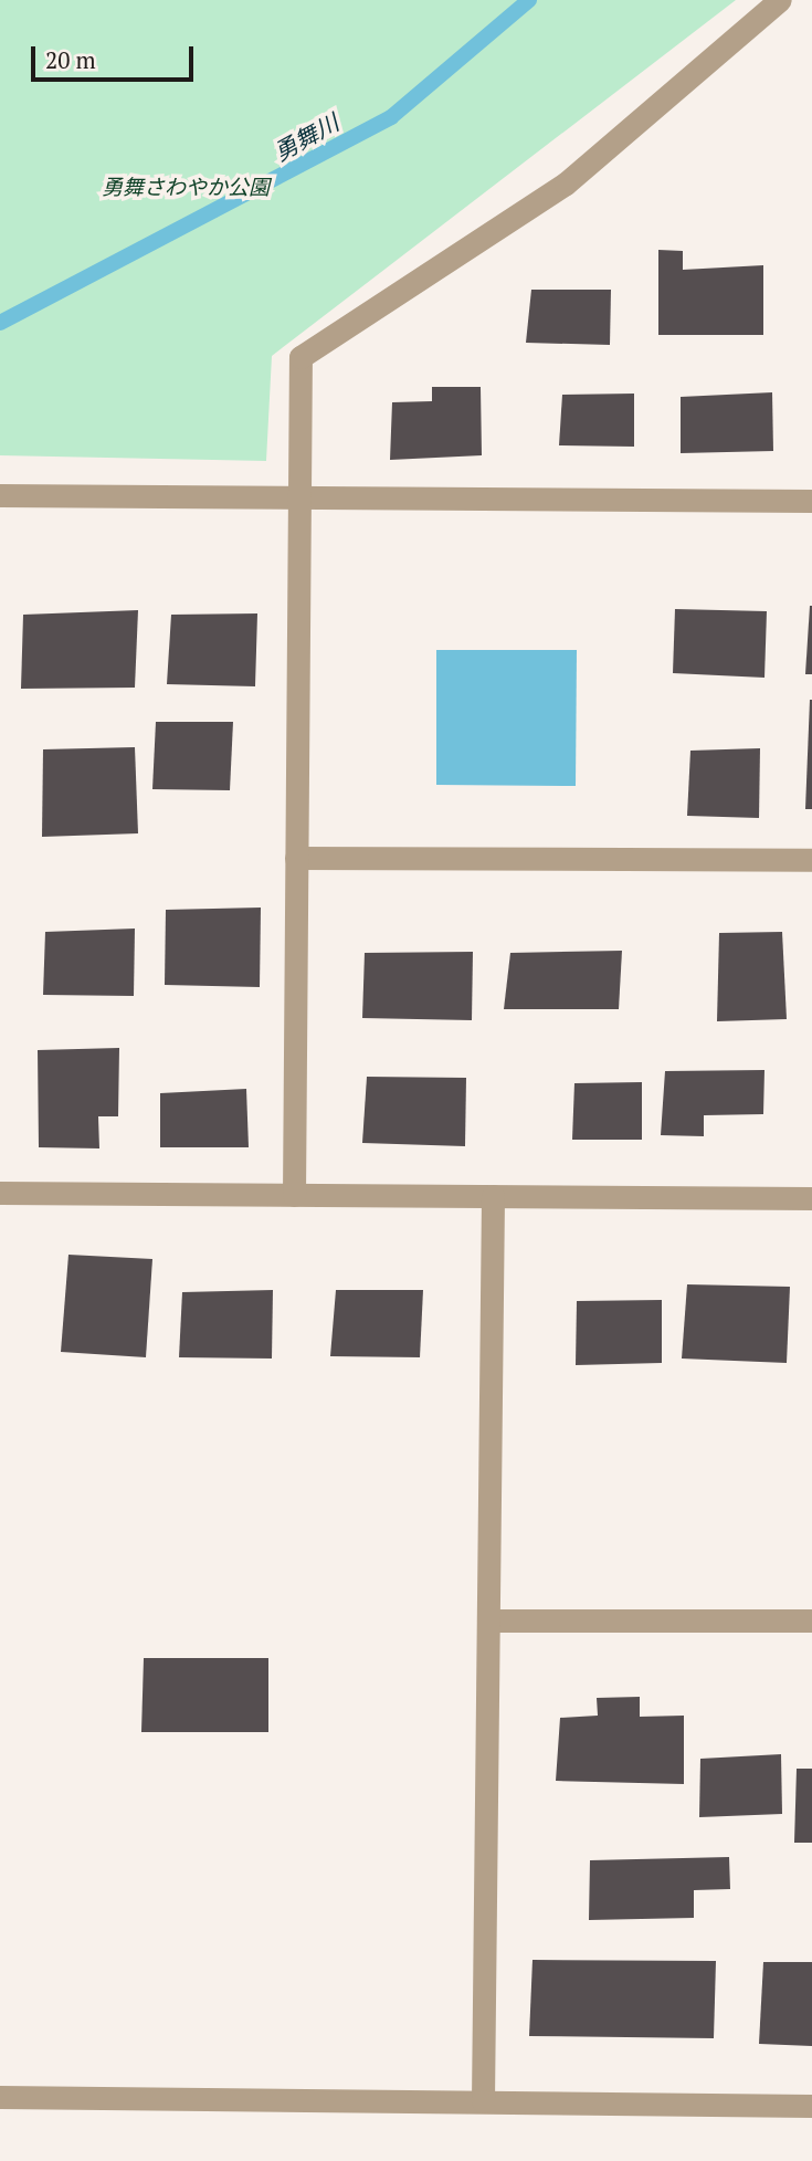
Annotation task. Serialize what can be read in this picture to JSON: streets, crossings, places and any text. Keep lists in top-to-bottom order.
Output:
{
  "water": ["勇舞川"],
  "parks": ["勇舞さわやか公園"],
  "scale_bar": "20 m"
}
